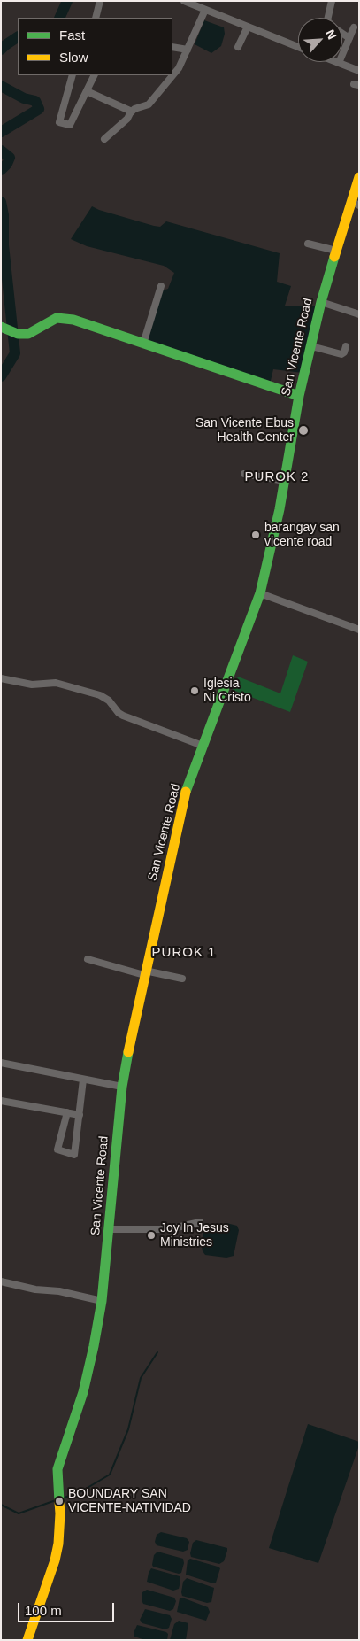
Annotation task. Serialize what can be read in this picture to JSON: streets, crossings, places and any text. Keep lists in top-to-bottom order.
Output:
{
  "streets": {
    "street": ["San Vicente Road"]
  },
  "districts": ["PUROK 2", "PUROK 1"],
  "places": [
    "San Vicente Ebus Health Center",
    "barangay san vicente road",
    "Iglesia Ni Cristo",
    "Joy In Jesus Ministries",
    "BOUNDARY SAN VICENTE-NATIVIDAD"
  ],
  "legend": ["Fast", "Slow"],
  "scale_bar": "100 m",
  "north": "top right"
}
